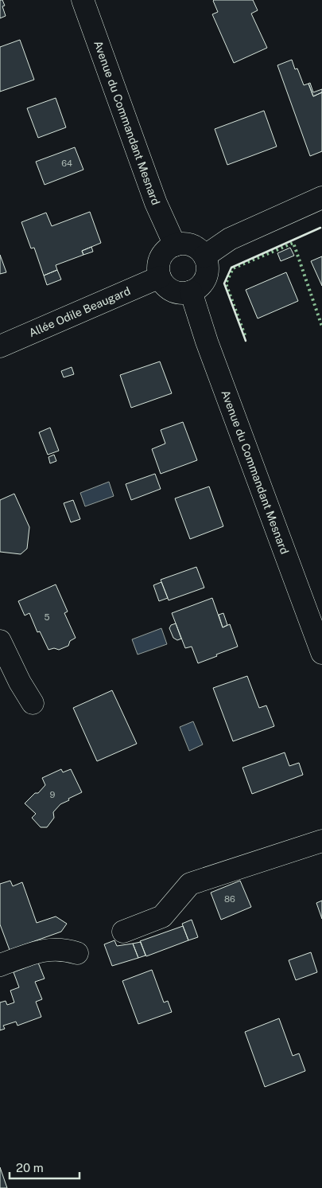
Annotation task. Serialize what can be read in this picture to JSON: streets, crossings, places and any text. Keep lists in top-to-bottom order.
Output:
{
  "streets": {
    "street": ["Avenue du Commandant Mesnard", "Allée Odile Beaugard"]
  },
  "crossings": [
    ["Avenue du Commandant Mesnard", "Allée Odile Beaugard"]
  ],
  "house_numbers": [
    "64",
    "5",
    "9",
    "86"
  ],
  "scale_bar": "20 m"
}
